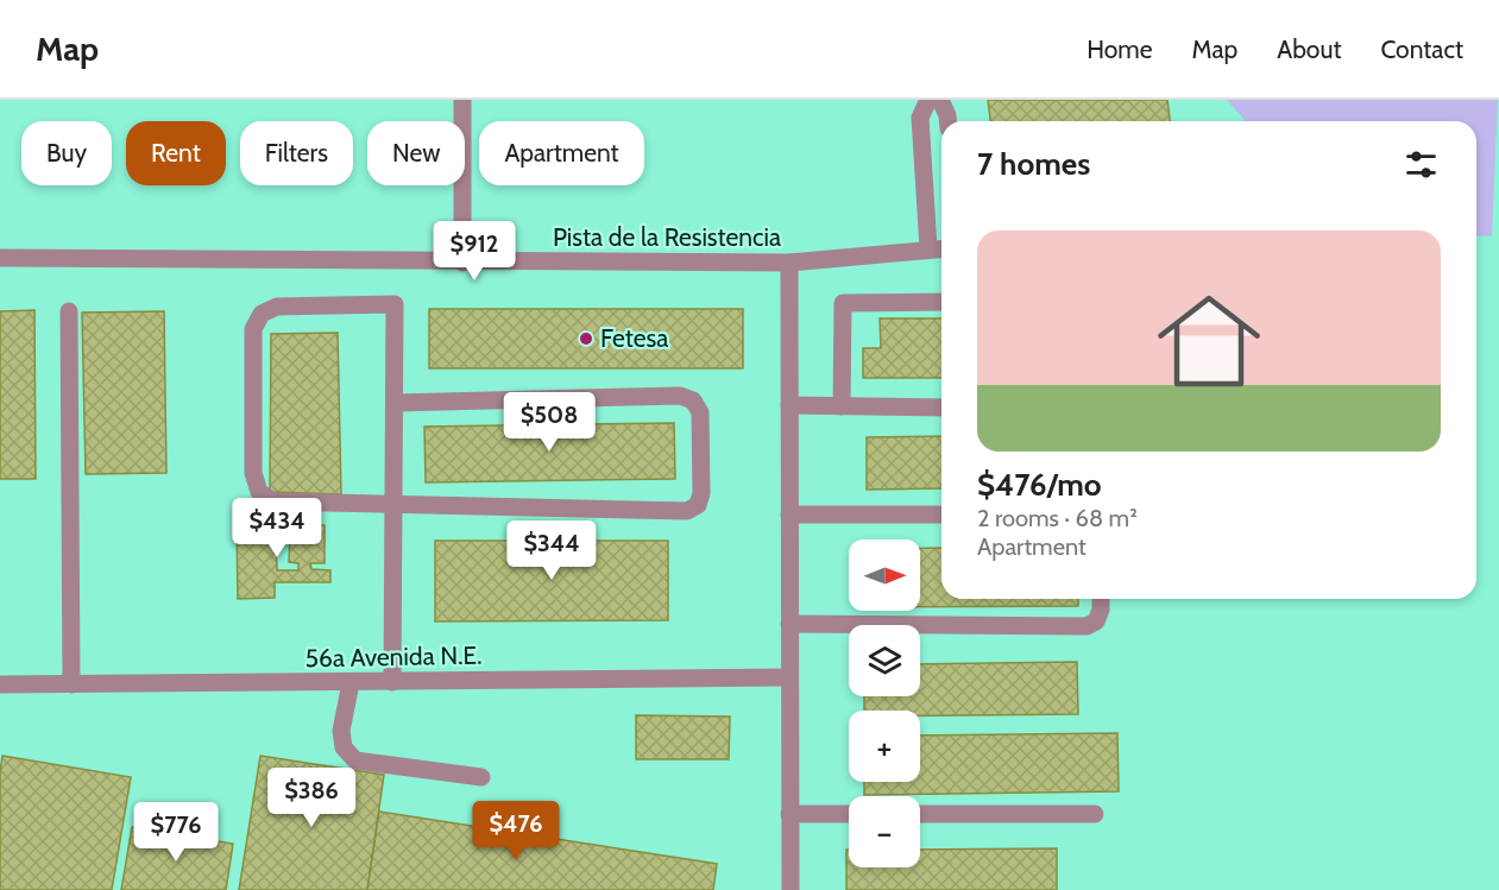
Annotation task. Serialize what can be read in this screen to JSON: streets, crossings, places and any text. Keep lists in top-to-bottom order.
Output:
{
  "streets": {
    "street": ["Pista de la Resistencia", "56a Avenida N.E."]
  },
  "places": ["Fetesa"],
  "north": "right",
  "page": {
    "header": "Map",
    "nav": [
      "Home",
      "Map",
      "About",
      "Contact"
    ],
    "chip": [
      "Buy",
      "Rent",
      "Filters",
      "New",
      "Apartment"
    ],
    "heading": "7 homes",
    "list": [
      {
        "name": "$476/mo",
        "note": "2 rooms · 68 m² · Apartment"
      }
    ],
    "price": [
      "$912",
      "$508",
      "$434",
      "$344",
      "$386",
      "$476",
      "$776"
    ],
    "map_buttons": ["+", "−"]
  }
}
